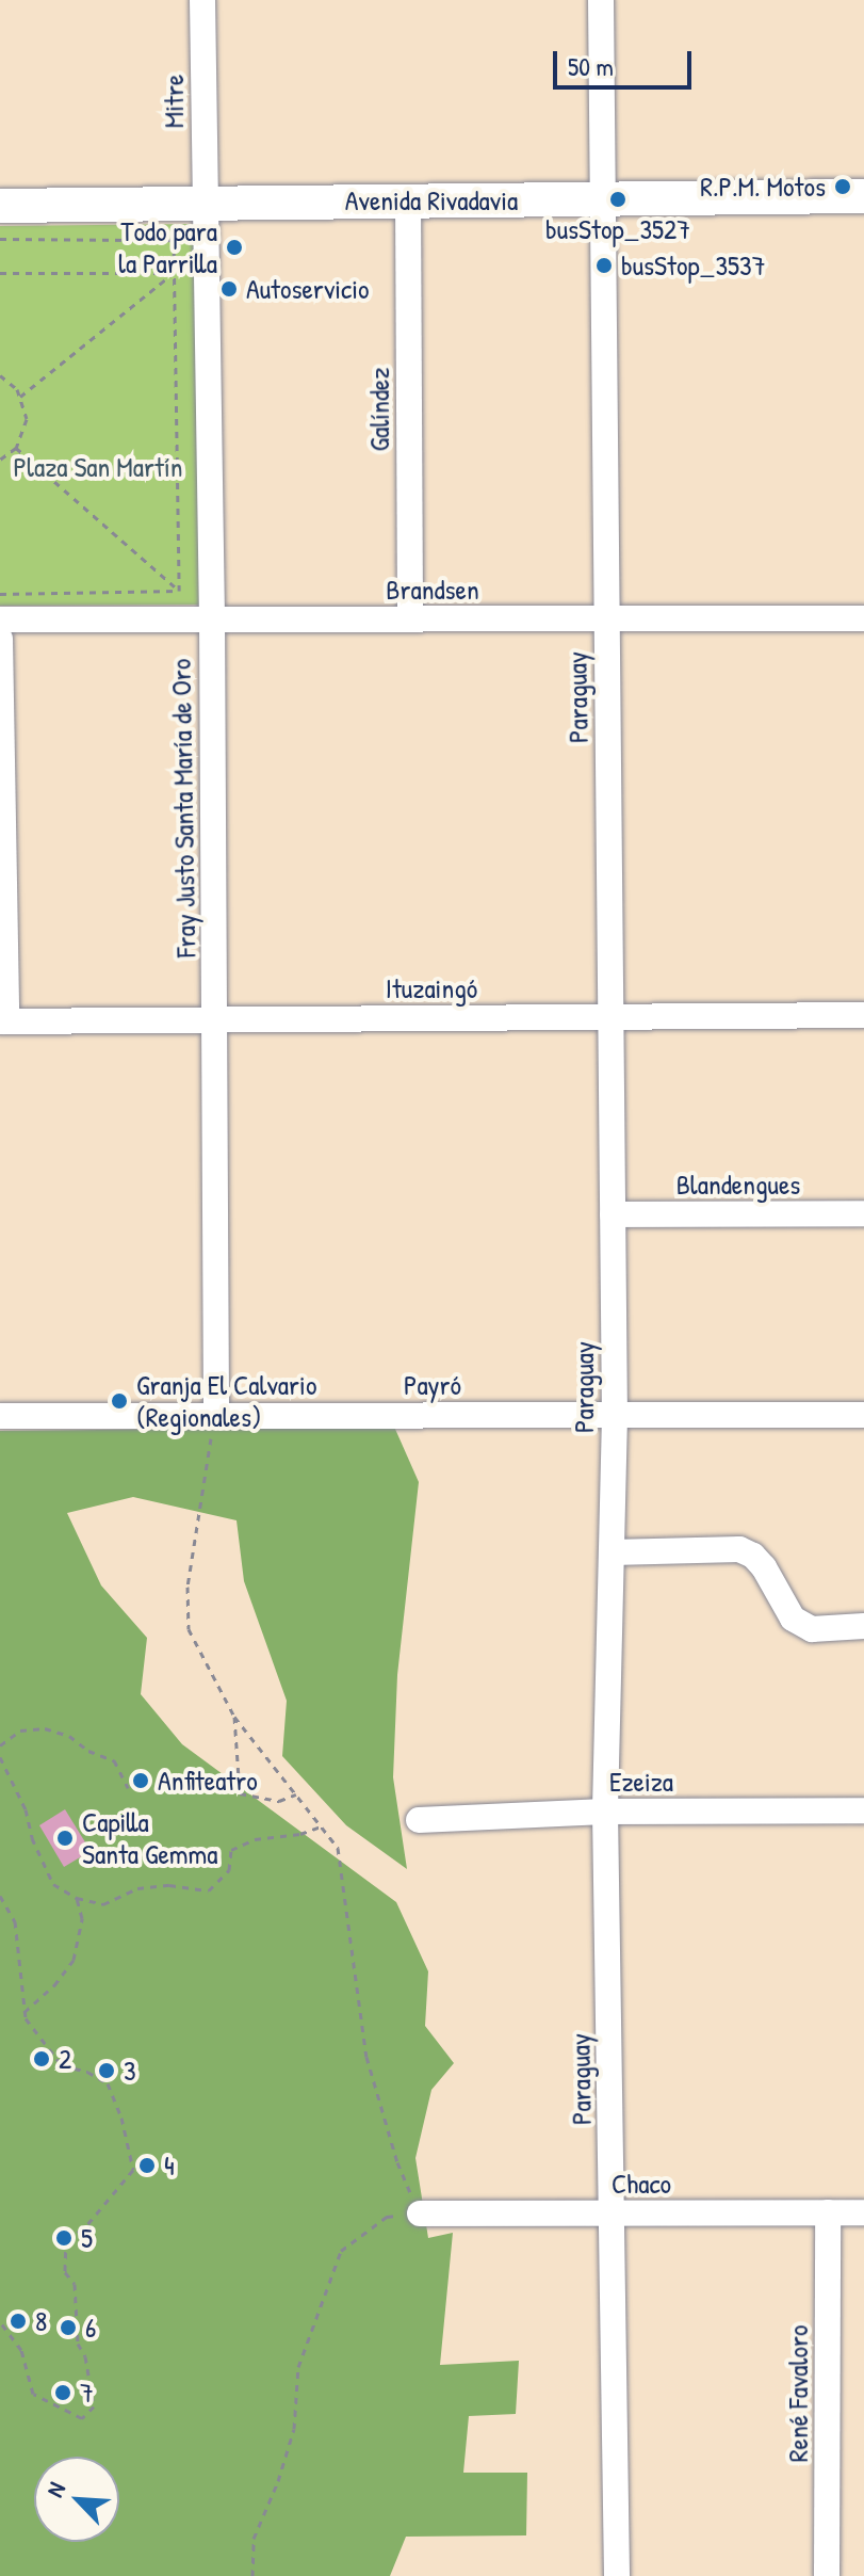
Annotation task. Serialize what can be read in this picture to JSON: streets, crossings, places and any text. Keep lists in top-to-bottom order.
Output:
{
  "streets": {
    "main road": ["Avenida Rivadavia"],
    "street": [
      "Mitre",
      "Galíndez",
      "Brandsen",
      "Paraguay",
      "Fray Justo Santa María de Oro",
      "Ituzaingó",
      "Blandengues",
      "Payró",
      "Ezeiza",
      "Chaco",
      "René Favaloro"
    ]
  },
  "crossings": [
    ["Mitre", "Avenida Rivadavia"],
    ["Mitre", "Fray Justo Santa María de Oro"],
    ["Avenida Rivadavia", "Galíndez"],
    ["Avenida Rivadavia", "Paraguay"],
    ["Avenida Rivadavia", "Fray Justo Santa María de Oro"],
    ["Galíndez", "Brandsen"],
    ["Brandsen", "Paraguay"],
    ["Brandsen", "Fray Justo Santa María de Oro"],
    ["Paraguay", "Ituzaingó"],
    ["Paraguay", "Blandengues"],
    ["Paraguay", "Payró"],
    ["Paraguay", "Ezeiza"],
    ["Paraguay", "Chaco"],
    ["Fray Justo Santa María de Oro", "Ituzaingó"],
    ["Fray Justo Santa María de Oro", "Payró"],
    ["Chaco", "René Favaloro"]
  ],
  "parks": ["Plaza San Martín"],
  "places": [
    "R.P.M. Motos",
    "busStop_3527",
    "Todo para la Parrilla",
    "busStop_3537",
    "Autoservicio",
    "Granja El Calvario (Regionales)",
    "Anfiteatro",
    "Capilla Santa Gemma",
    "2",
    "3",
    "4",
    "5",
    "8",
    "6",
    "7"
  ],
  "scale_bar": "50 m",
  "north": "top left"
}
